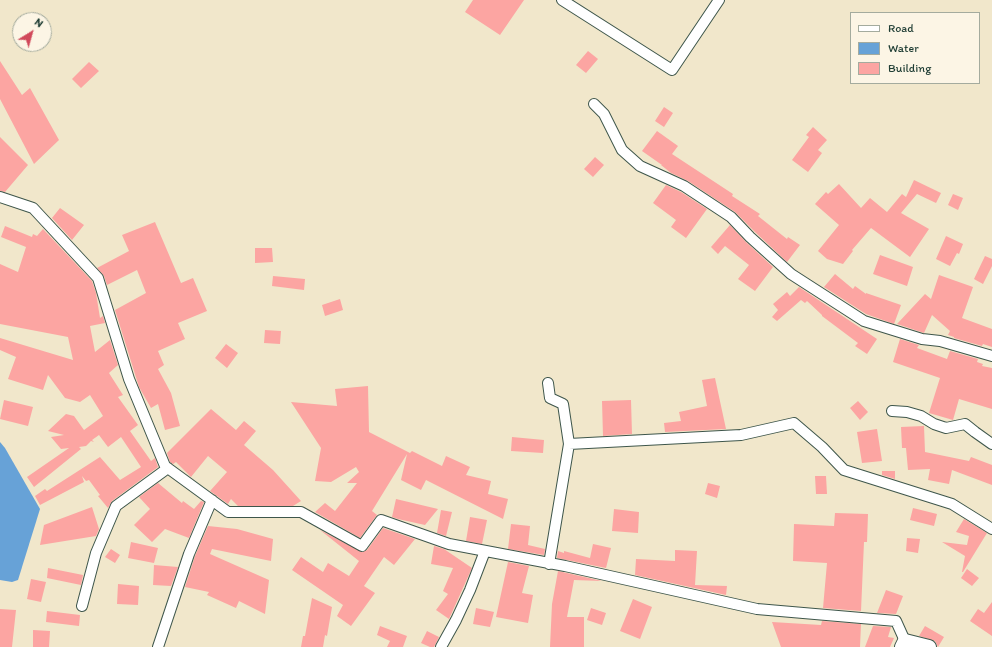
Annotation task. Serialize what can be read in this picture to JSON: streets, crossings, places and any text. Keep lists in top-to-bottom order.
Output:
{
  "legend": ["Road", "Water", "Building"],
  "north": "top right"
}
